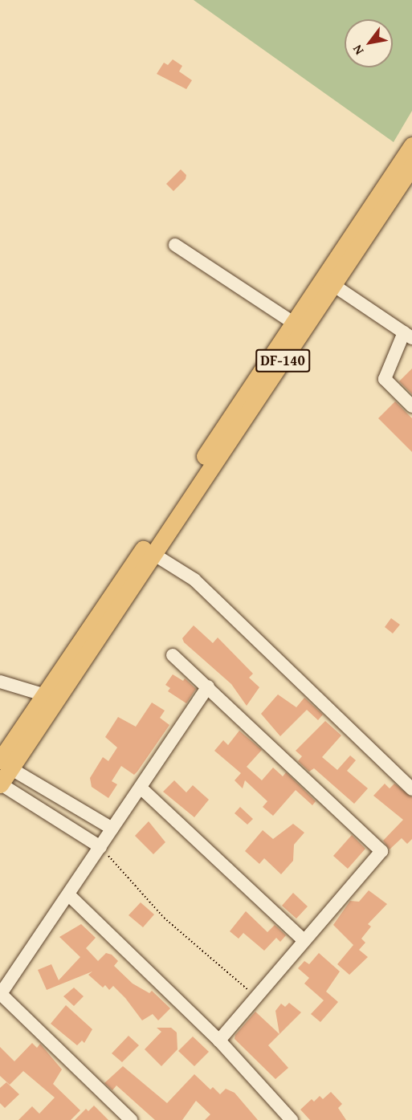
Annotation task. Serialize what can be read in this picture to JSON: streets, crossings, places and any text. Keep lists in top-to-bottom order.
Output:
{
  "streets": {
    "main road": ["DF-140"]
  },
  "north": "bottom left"
}
